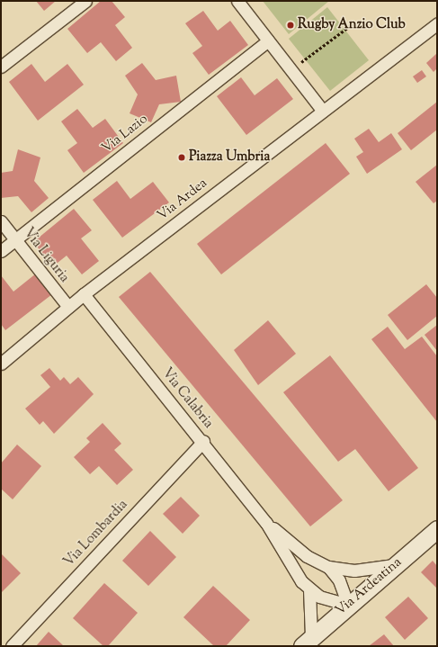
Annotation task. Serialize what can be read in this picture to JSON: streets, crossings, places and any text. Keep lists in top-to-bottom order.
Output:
{
  "streets": {
    "main road": ["Via Ardeatina"],
    "street": [
      "Via Lazio",
      "Via Ardea",
      "Via Liguria",
      "Via Calabria",
      "Via Lombardia"
    ]
  },
  "crossings": [
    ["Via Lazio", "Via Liguria"],
    ["Via Ardea", "Via Liguria"],
    ["Via Ardea", "Via Calabria"],
    ["Via Calabria", "Via Lombardia"],
    ["Via Calabria", "Via Ardeatina"]
  ],
  "places": ["Rugby Anzio Club", "Piazza Umbria"]
}
